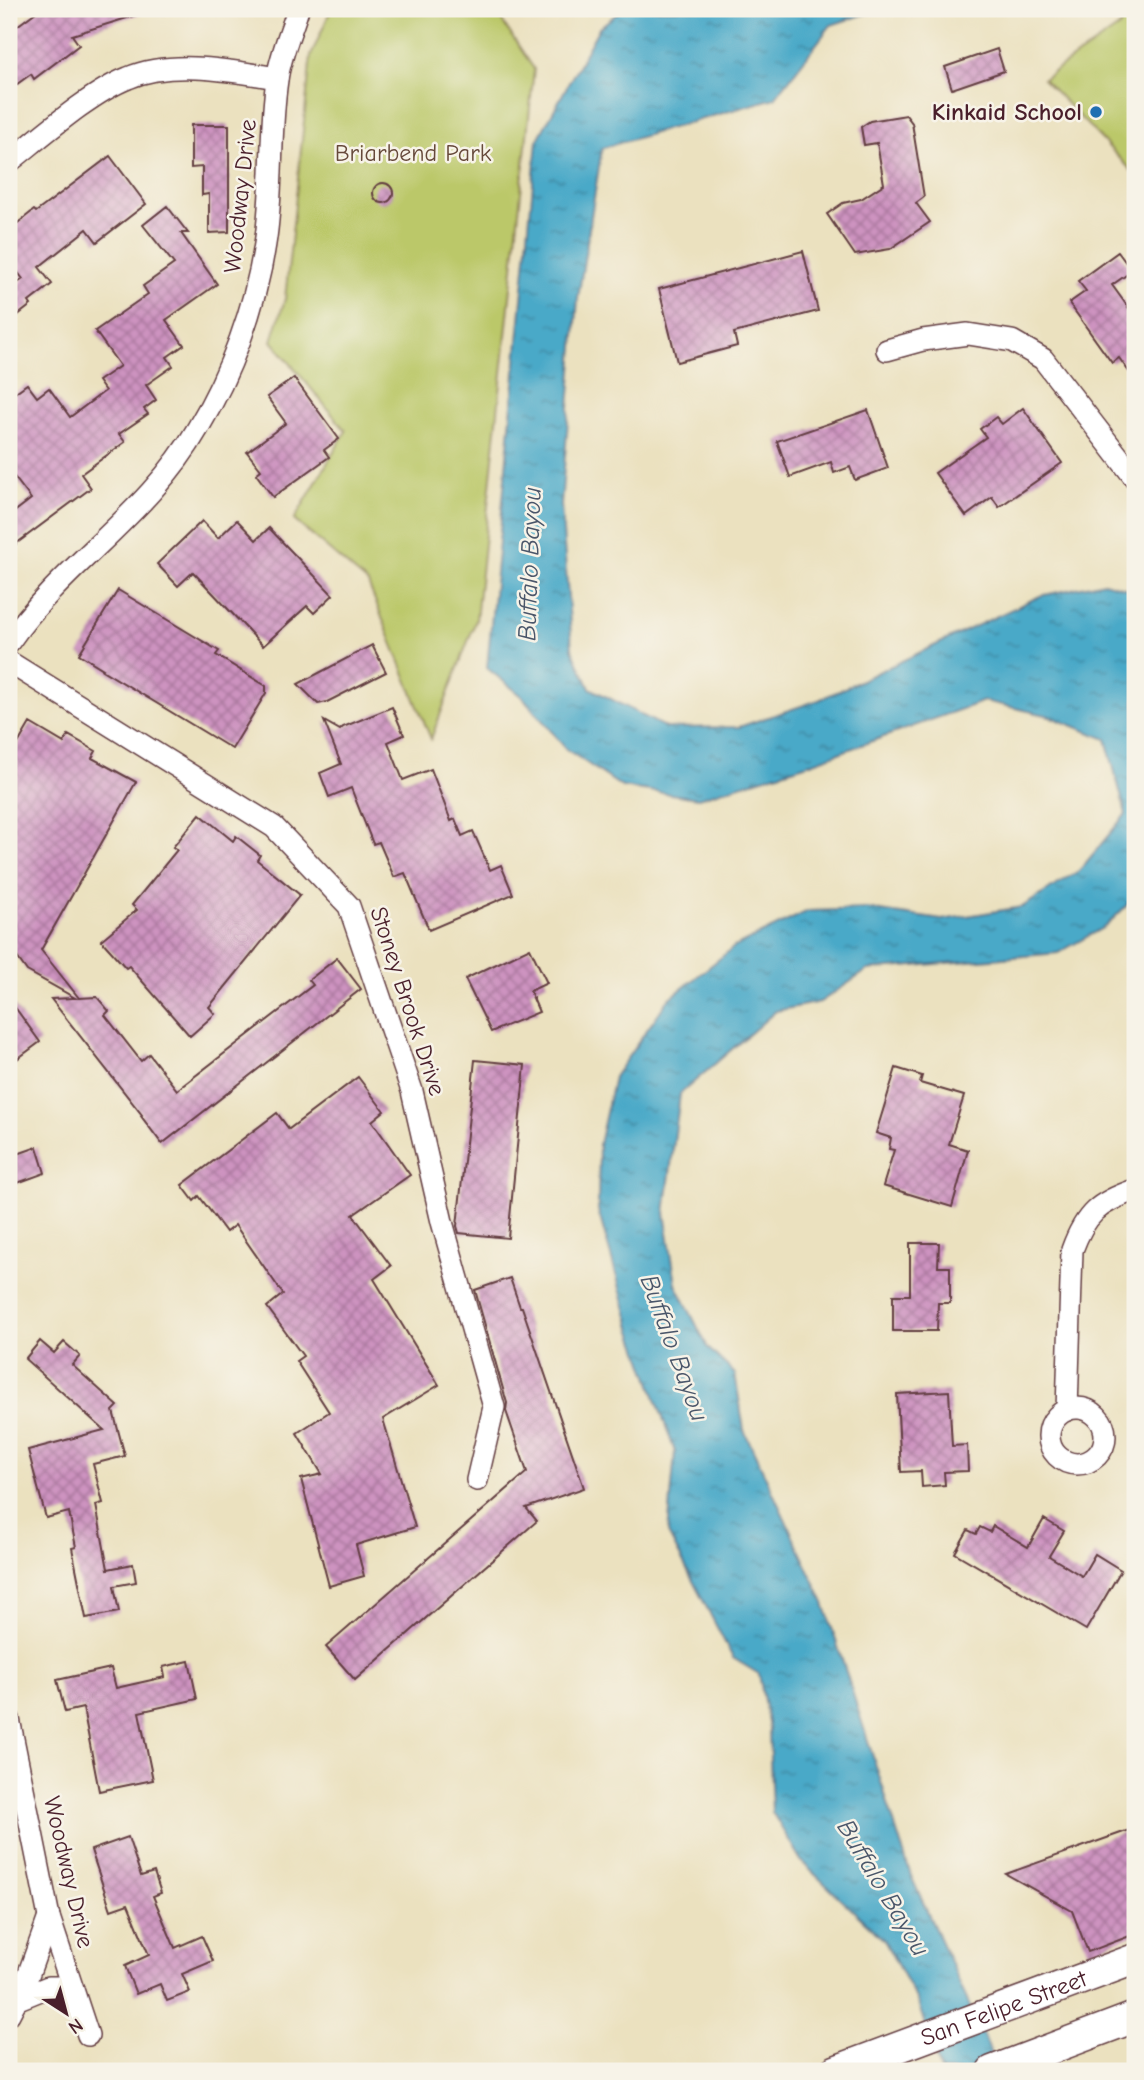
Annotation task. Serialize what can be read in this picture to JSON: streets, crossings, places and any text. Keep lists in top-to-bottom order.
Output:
{
  "streets": {
    "main road": ["San Felipe Street"],
    "street": ["Woodway Drive", "Stoney Brook Drive"]
  },
  "water": ["Buffalo Bayou"],
  "parks": ["Briarbend Park"],
  "places": ["Kinkaid School"],
  "north": "bottom right"
}
